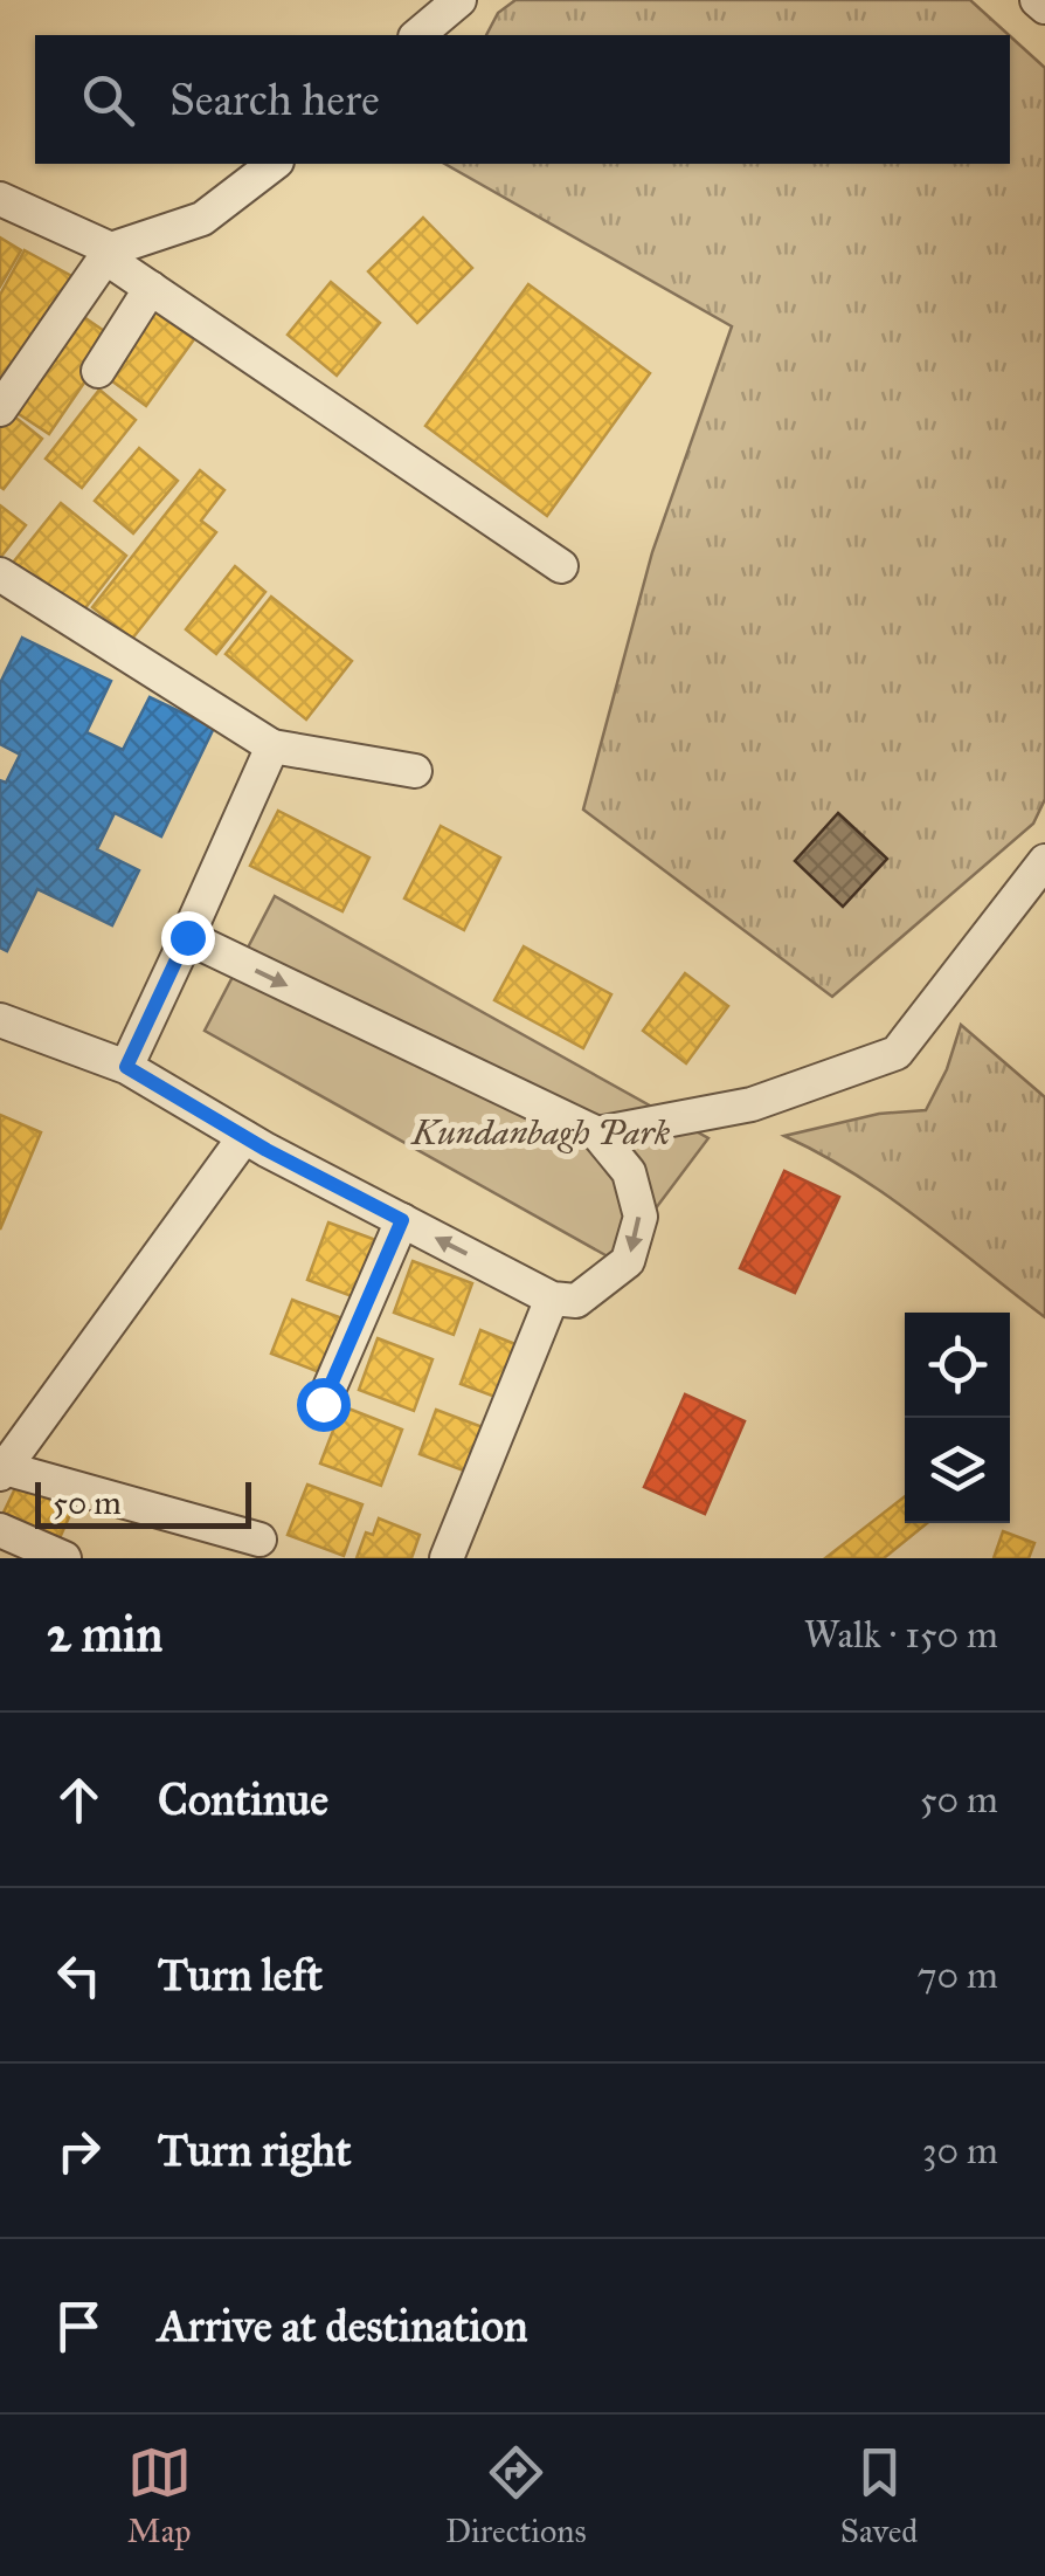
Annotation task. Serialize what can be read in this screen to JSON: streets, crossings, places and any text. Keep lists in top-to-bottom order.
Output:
{
  "parks": ["Kundanbagh Park"],
  "scale_bar": "50 m",
  "page": {
    "search": "Search here",
    "scale": "50 m",
    "heading": ["2 min", "Walk · 150 m"],
    "list": [
      ["Continue", "50 m"],
      ["Turn left", "70 m"],
      ["Turn right", "30 m"],
      "Arrive at destination"
    ],
    "nav": ["Map", "Directions", "Saved"]
  }
}
